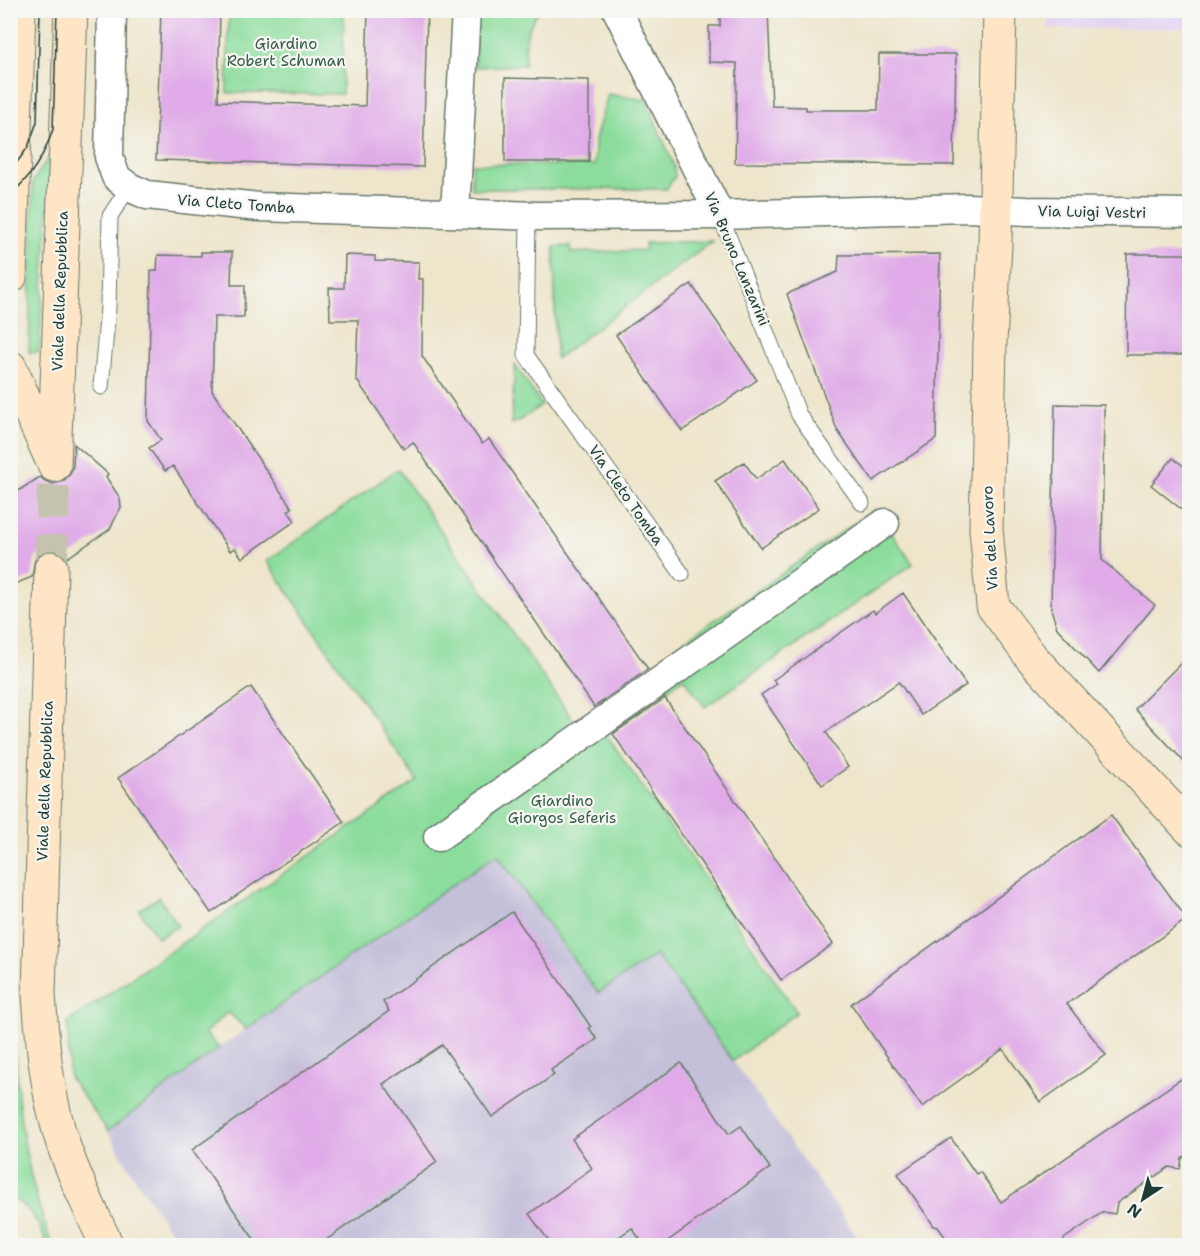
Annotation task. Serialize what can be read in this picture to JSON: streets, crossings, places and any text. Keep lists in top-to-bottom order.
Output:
{
  "streets": {
    "main road": ["Viale della Repubblica", "Via del Lavoro"],
    "street": ["Via Cleto Tomba", "Via Luigi Vestri", "Via Bruno Lanzarini"]
  },
  "crossings": [
    ["Via Cleto Tomba", "Via Bruno Lanzarini"],
    ["Via Luigi Vestri", "Via del Lavoro"]
  ],
  "parks": ["Giardino Robert Schuman", "Giardino Giorgos Seferis"],
  "north": "bottom left"
}
